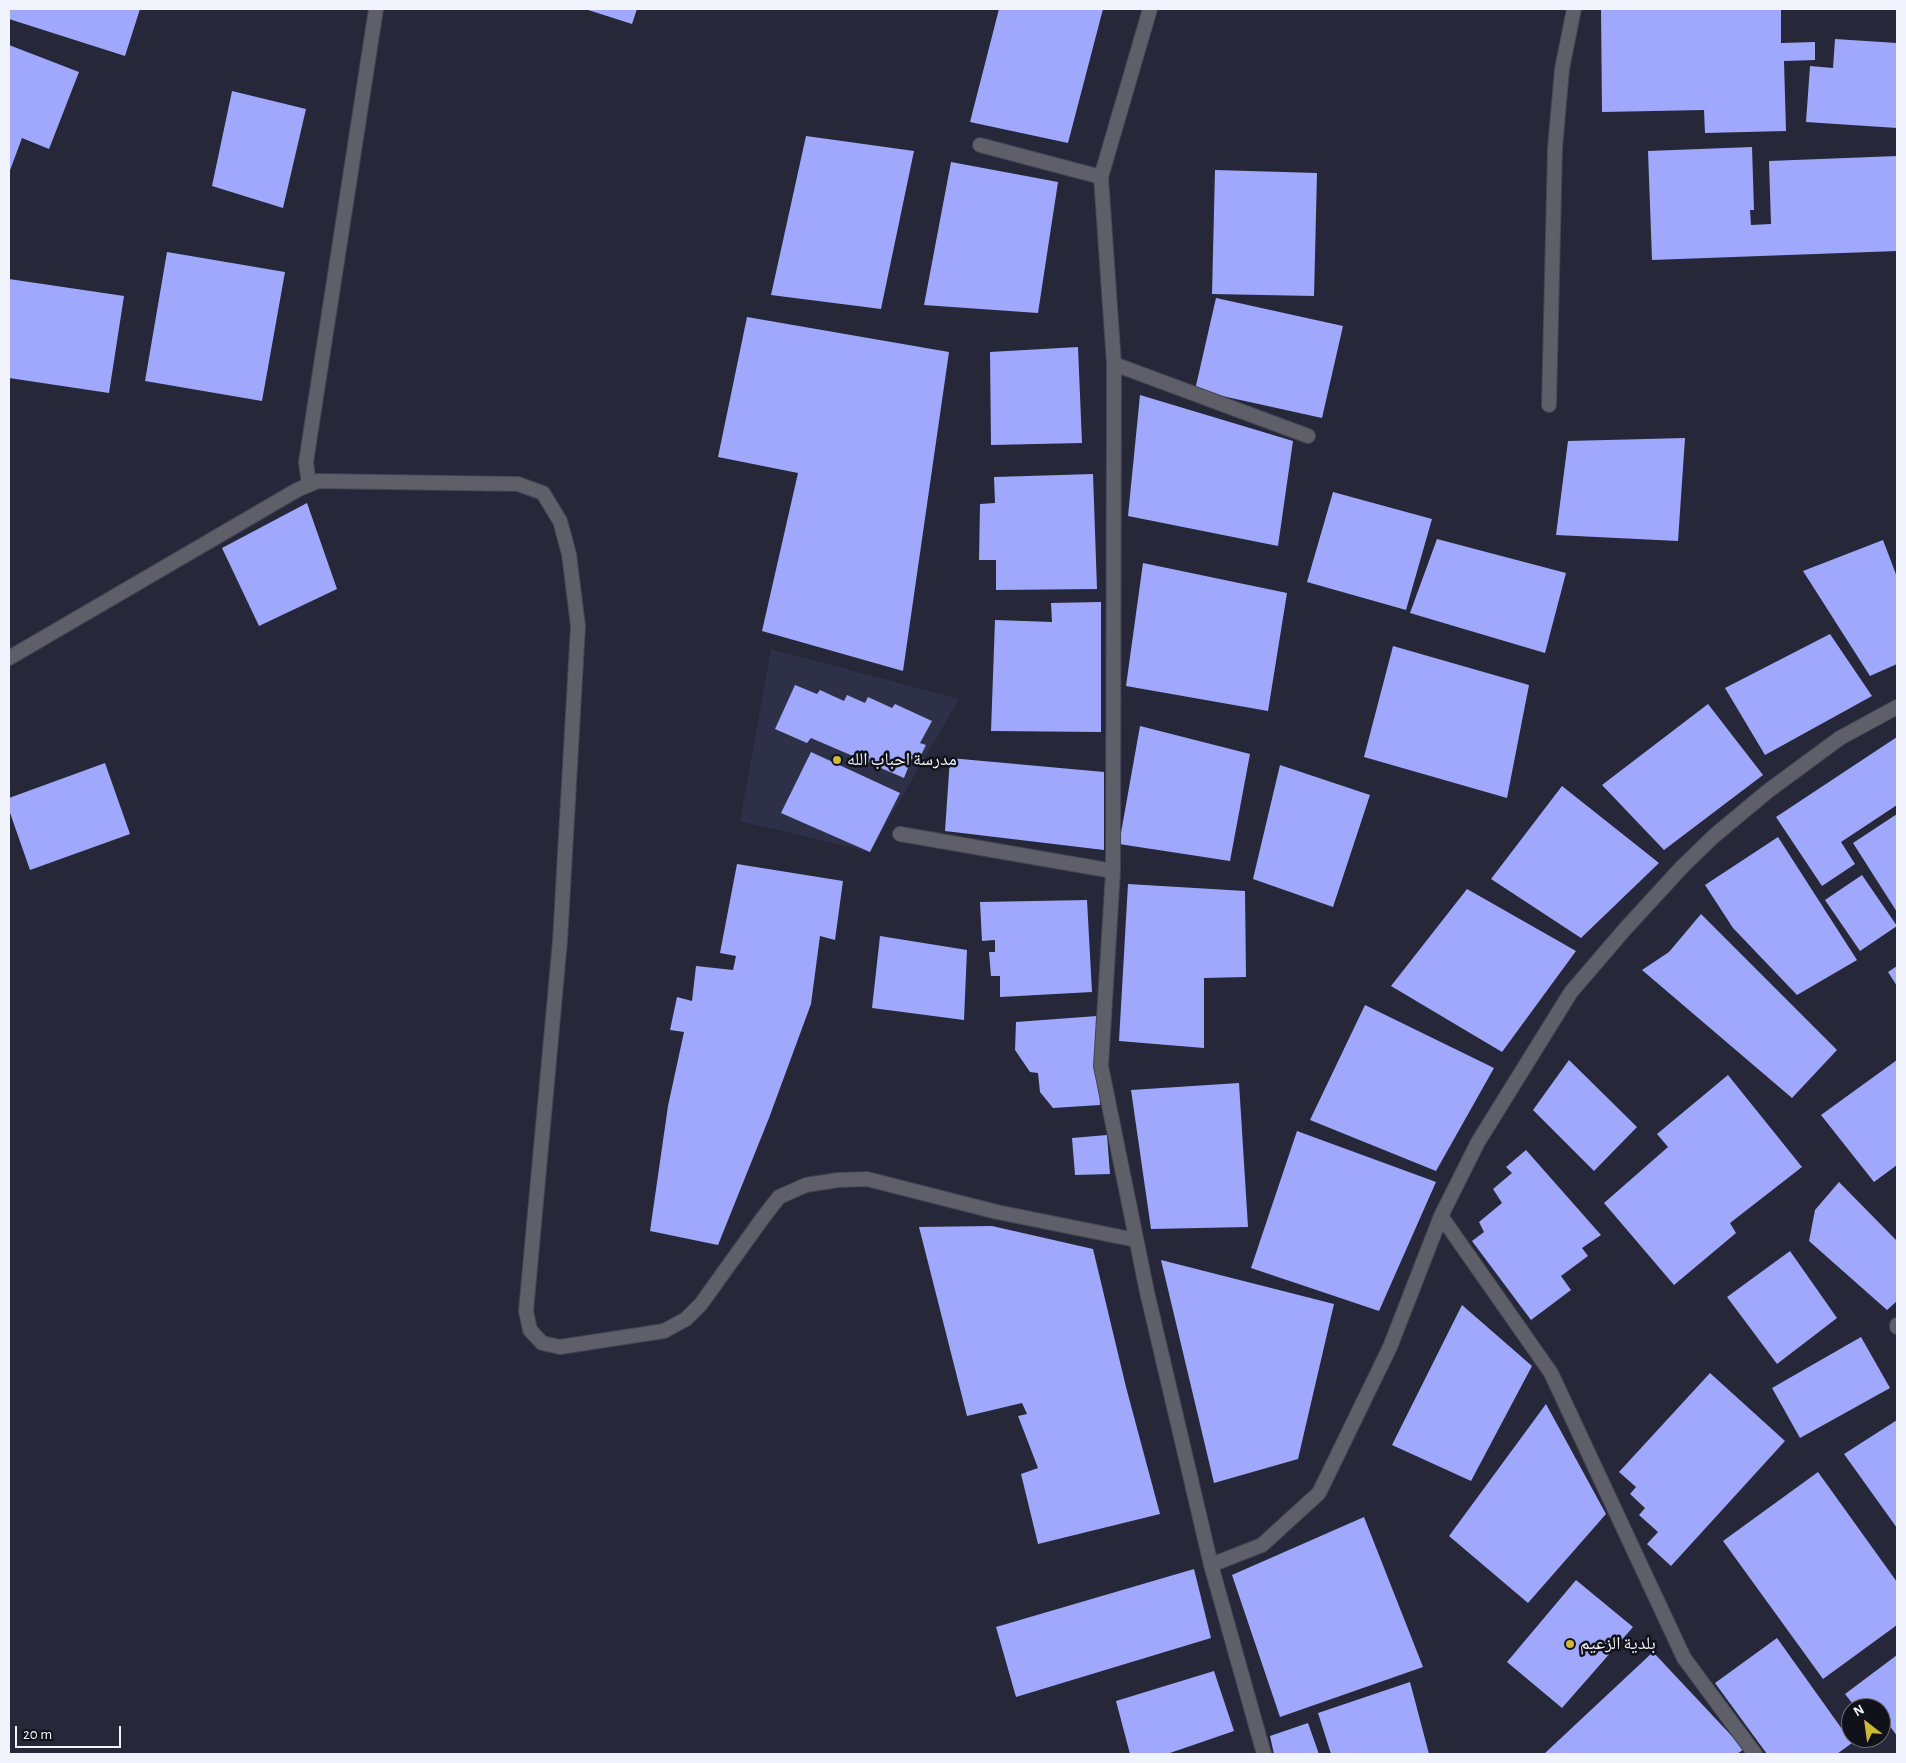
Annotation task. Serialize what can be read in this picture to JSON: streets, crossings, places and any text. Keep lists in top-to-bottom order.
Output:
{
  "places": ["مدرسة احباب الله", "بلدية الزعيم"],
  "scale_bar": "20 m",
  "north": "top left"
}
